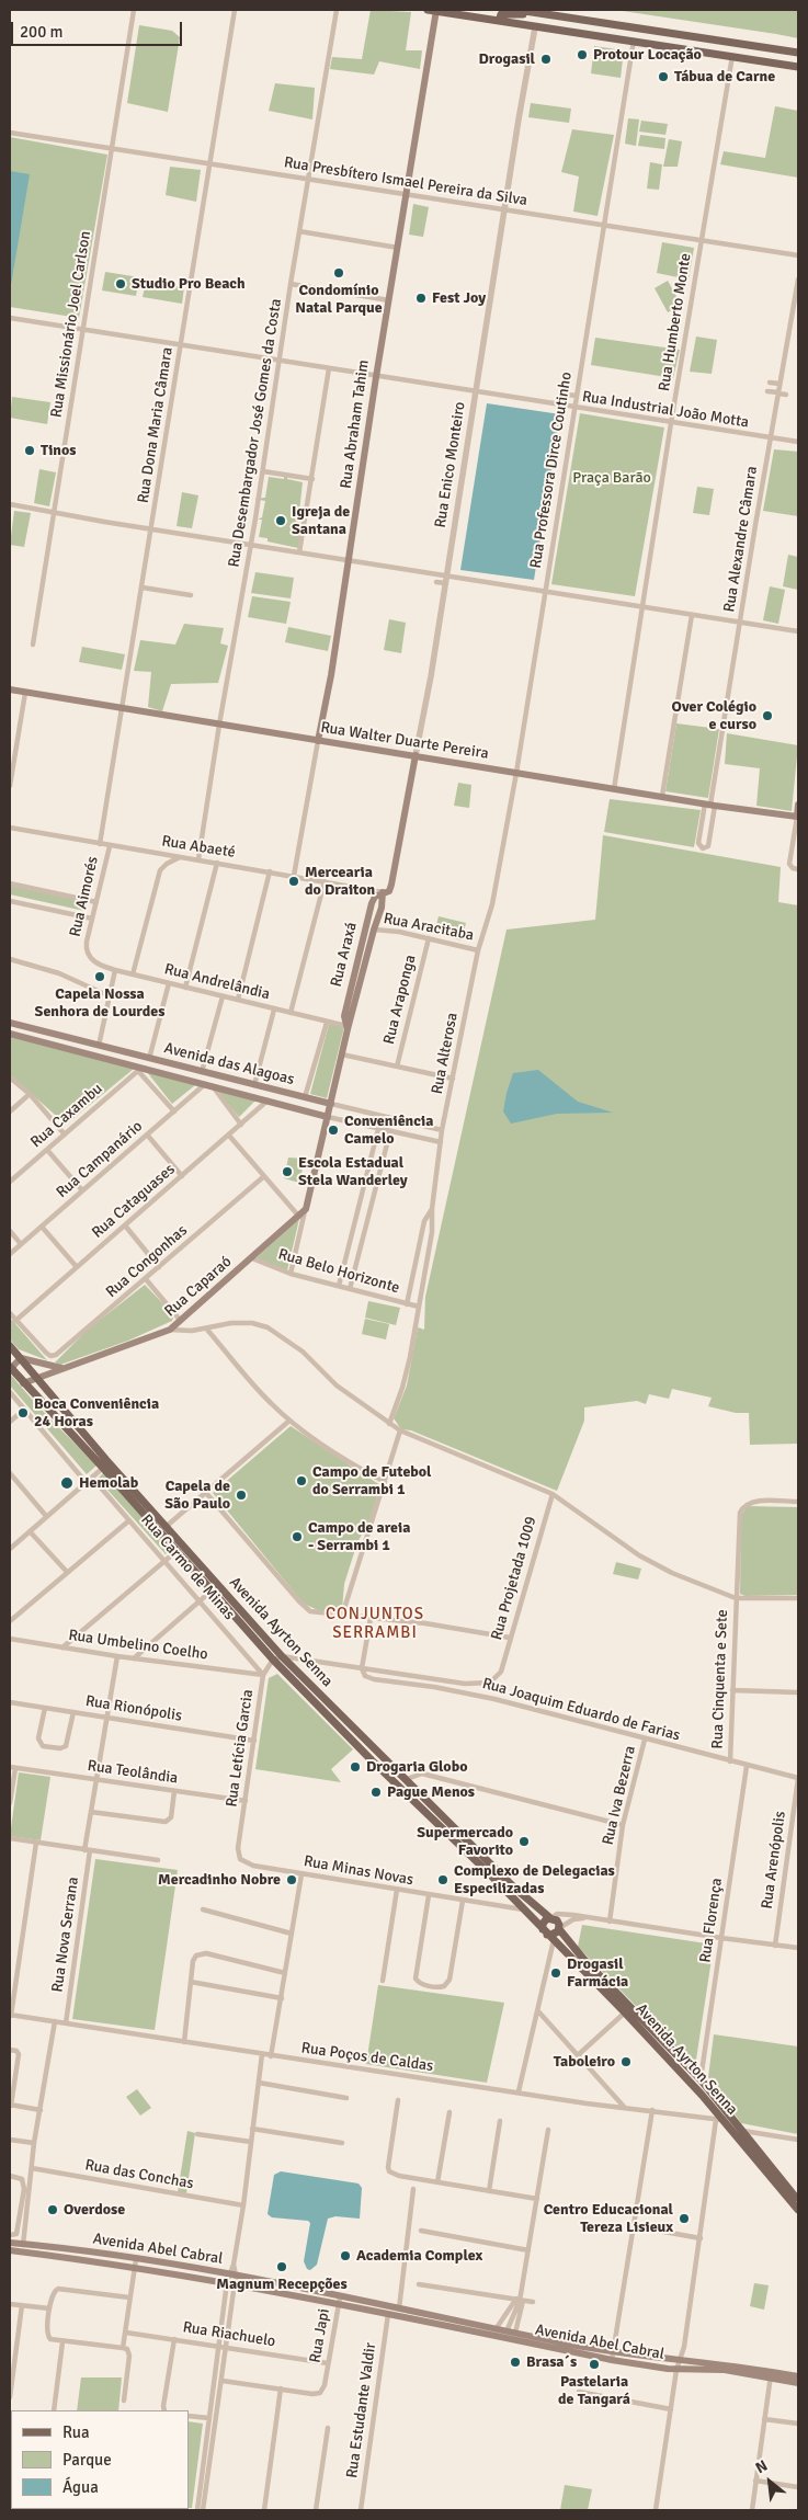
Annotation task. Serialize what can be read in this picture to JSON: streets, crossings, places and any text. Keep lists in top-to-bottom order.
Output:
{
  "streets": {
    "main road": [
      "Rua Abraham Tahim",
      "Rua Enico Monteiro",
      "Rua Walter Duarte Pereira",
      "Rua Araxá",
      "Avenida das Alagoas",
      "Rua Caparaó",
      "Avenida Ayrton Senna",
      "Avenida Abel Cabral"
    ],
    "street": [
      "Rua Presbítero Ismael Pereira da Silva",
      "Rua Humberto Monte",
      "Rua Missionário Joel Carlson",
      "Rua Industrial João Motta",
      "Rua Dona Maria Câmara",
      "Rua Desembargador José Gomes da Costa",
      "Rua Professora Dirce Coutinho",
      "Rua Alexandre Câmara",
      "Rua Abaeté",
      "Rua Aimorés",
      "Rua Aracitaba",
      "Rua Andrelândia",
      "Rua Araponga",
      "Rua Alterosa",
      "Rua Caxambu",
      "Rua Campanário",
      "Rua Cataguases",
      "Rua Congonhas",
      "Rua Belo Horizonte",
      "Rua Carmo de Minas",
      "Rua Projetada 1009",
      "Rua Umbelino Coelho",
      "Rua Cinquenta e Sete",
      "Rua Rionópolis",
      "Rua Joaquim Eduardo de Farias",
      "Rua Letícia Garcia",
      "Rua Teolândia",
      "Rua Iva Bezerra",
      "Rua Arenópolis",
      "Rua Minas Novas",
      "Rua Florença",
      "Rua Nova Serrana",
      "Rua Poços de Caldas",
      "Rua das Conchas",
      "Rua Riachuelo",
      "Rua Japi",
      "Rua Estudante Valdir"
    ]
  },
  "crossings": [
    ["Rua Presbítero Ismael Pereira da Silva", "Rua Humberto Monte"],
    ["Rua Presbítero Ismael Pereira da Silva", "Rua Missionário Joel Carlson"],
    ["Rua Presbítero Ismael Pereira da Silva", "Rua Abraham Tahim"],
    ["Rua Presbítero Ismael Pereira da Silva", "Rua Dona Maria Câmara"],
    ["Rua Presbítero Ismael Pereira da Silva", "Rua Desembargador José Gomes da Costa"],
    ["Rua Presbítero Ismael Pereira da Silva", "Rua Enico Monteiro"],
    ["Rua Presbítero Ismael Pereira da Silva", "Rua Professora Dirce Coutinho"],
    ["Rua Humberto Monte", "Rua Industrial João Motta"],
    ["Rua Humberto Monte", "Rua Walter Duarte Pereira"],
    ["Rua Missionário Joel Carlson", "Rua Industrial João Motta"],
    ["Rua Industrial João Motta", "Rua Abraham Tahim"],
    ["Rua Industrial João Motta", "Rua Dona Maria Câmara"],
    ["Rua Industrial João Motta", "Rua Desembargador José Gomes da Costa"],
    ["Rua Industrial João Motta", "Rua Enico Monteiro"],
    ["Rua Industrial João Motta", "Rua Professora Dirce Coutinho"],
    ["Rua Industrial João Motta", "Rua Alexandre Câmara"],
    ["Rua Abraham Tahim", "Rua Walter Duarte Pereira"],
    ["Rua Abraham Tahim", "Rua Abaeté"],
    ["Rua Dona Maria Câmara", "Rua Walter Duarte Pereira"],
    ["Rua Dona Maria Câmara", "Rua Abaeté"],
    ["Rua Desembargador José Gomes da Costa", "Rua Walter Duarte Pereira"],
    ["Rua Desembargador José Gomes da Costa", "Rua Abaeté"],
    ["Rua Enico Monteiro", "Rua Walter Duarte Pereira"],
    ["Rua Enico Monteiro", "Rua Abaeté"],
    ["Rua Enico Monteiro", "Rua Araxá"],
    ["Rua Professora Dirce Coutinho", "Rua Walter Duarte Pereira"],
    ["Rua Professora Dirce Coutinho", "Rua Alterosa"],
    ["Rua Alexandre Câmara", "Rua Walter Duarte Pereira"],
    ["Rua Abaeté", "Rua Aimorés"],
    ["Rua Abaeté", "Rua Araxá"],
    ["Rua Aimorés", "Rua Andrelândia"],
    ["Rua Aracitaba", "Rua Araxá"],
    ["Rua Aracitaba", "Rua Araponga"],
    ["Rua Aracitaba", "Rua Alterosa"],
    ["Rua Araxá", "Rua Andrelândia"],
    ["Rua Araxá", "Avenida das Alagoas"],
    ["Rua Araxá", "Rua Caparaó"],
    ["Rua Alterosa", "Avenida das Alagoas"],
    ["Rua Alterosa", "Rua Belo Horizonte"],
    ["Avenida das Alagoas", "Rua Caxambu"],
    ["Avenida das Alagoas", "Rua Campanário"],
    ["Avenida das Alagoas", "Rua Cataguases"],
    ["Rua Cataguases", "Rua Congonhas"],
    ["Rua Belo Horizonte", "Rua Caparaó"],
    ["Rua Caparaó", "Avenida Ayrton Senna"],
    ["Rua Carmo de Minas", "Rua Umbelino Coelho"],
    ["Rua Carmo de Minas", "Rua Letícia Garcia"],
    ["Rua Projetada 1009", "Rua Joaquim Eduardo de Farias"],
    ["Avenida Ayrton Senna", "Rua Joaquim Eduardo de Farias"],
    ["Avenida Ayrton Senna", "Rua Letícia Garcia"],
    ["Avenida Ayrton Senna", "Rua Minas Novas"],
    ["Avenida Ayrton Senna", "Rua Florença"],
    ["Avenida Ayrton Senna", "Rua Poços de Caldas"],
    ["Rua Umbelino Coelho", "Rua Letícia Garcia"],
    ["Rua Umbelino Coelho", "Rua Nova Serrana"],
    ["Rua Cinquenta e Sete", "Rua Joaquim Eduardo de Farias"],
    ["Rua Rionópolis", "Rua Letícia Garcia"],
    ["Rua Rionópolis", "Rua Nova Serrana"],
    ["Rua Joaquim Eduardo de Farias", "Rua Letícia Garcia"],
    ["Rua Joaquim Eduardo de Farias", "Rua Iva Bezerra"],
    ["Rua Joaquim Eduardo de Farias", "Rua Arenópolis"],
    ["Rua Joaquim Eduardo de Farias", "Rua Florença"],
    ["Rua Letícia Garcia", "Rua Teolândia"],
    ["Rua Letícia Garcia", "Rua Minas Novas"],
    ["Rua Teolândia", "Rua Nova Serrana"],
    ["Rua Nova Serrana", "Rua Poços de Caldas"],
    ["Avenida Abel Cabral", "Rua Japi"],
    ["Avenida Abel Cabral", "Rua Estudante Valdir"],
    ["Rua Riachuelo", "Rua Japi"]
  ],
  "districts": ["CONJUNTOS SERRAMBI"],
  "parks": ["Praça Barão"],
  "places": [
    "Protour Locação",
    "Drogasil",
    "Tábua de Carne",
    "Condomínio Natal Parque",
    "Studio Pro Beach",
    "Fest Joy",
    "Tinos",
    "Igreja de Santana",
    "Over Colégio e curso",
    "Mercearia do Draiton",
    "Capela Nossa Senhora de Lourdes",
    "Conveniência Camelo",
    "Escola Estadual Stela Wanderley",
    "Boca Conveniência 24 Horas",
    "Campo de Futebol do Serrambi 1",
    "Hemolab",
    "Capela de São Paulo",
    "Campo de areia - Serrambi 1",
    "Drogaria Globo",
    "Pague Menos",
    "Supermercado Favorito",
    "Mercadinho Nobre",
    "Complexo de Delegacias Especilizadas",
    "Drogasil Farmácia",
    "Taboleiro",
    "Overdose",
    "Centro Educacional Tereza Lisieux",
    "Academia Complex",
    "Magnum Recepções",
    "Brasa´s",
    "Pastelaria de Tangará"
  ],
  "legend": ["Rua", "Parque", "Água"],
  "scale_bar": "200 m",
  "north": "top left"
}
